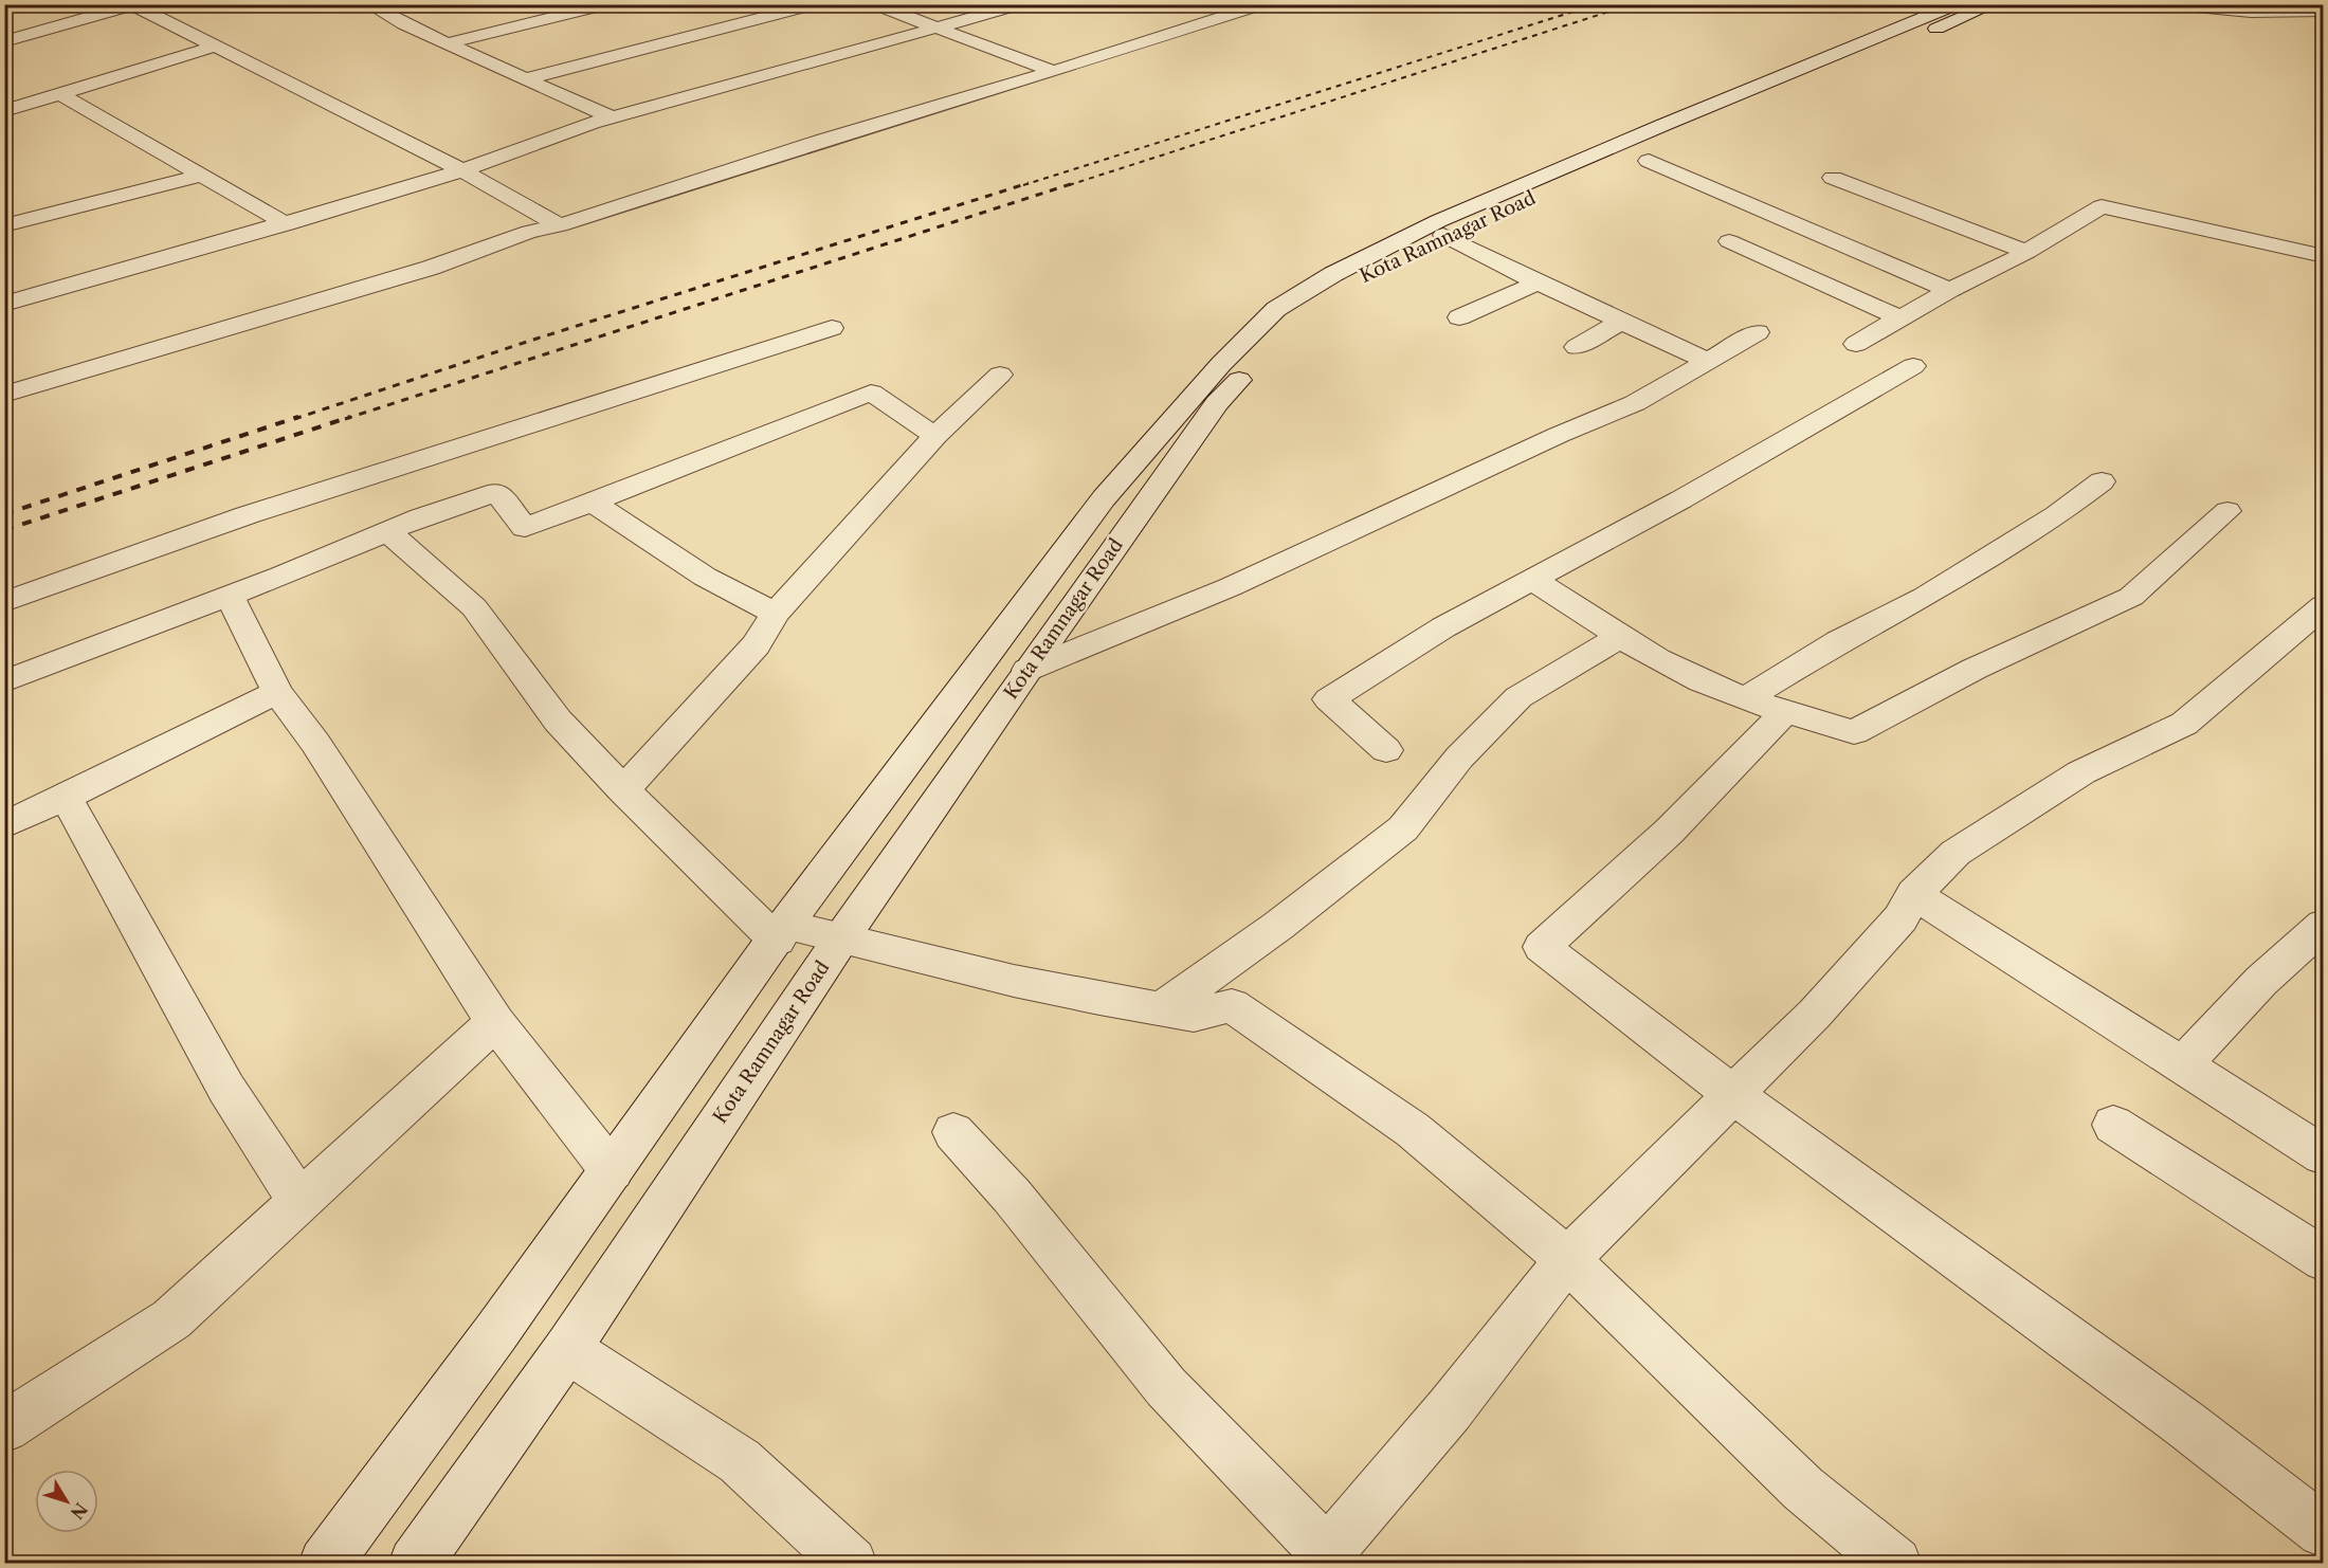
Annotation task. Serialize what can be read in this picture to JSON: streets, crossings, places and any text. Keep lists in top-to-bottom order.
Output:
{
  "streets": {
    "street": ["Kota Ramnagar Road"]
  },
  "north": "bottom right"
}
